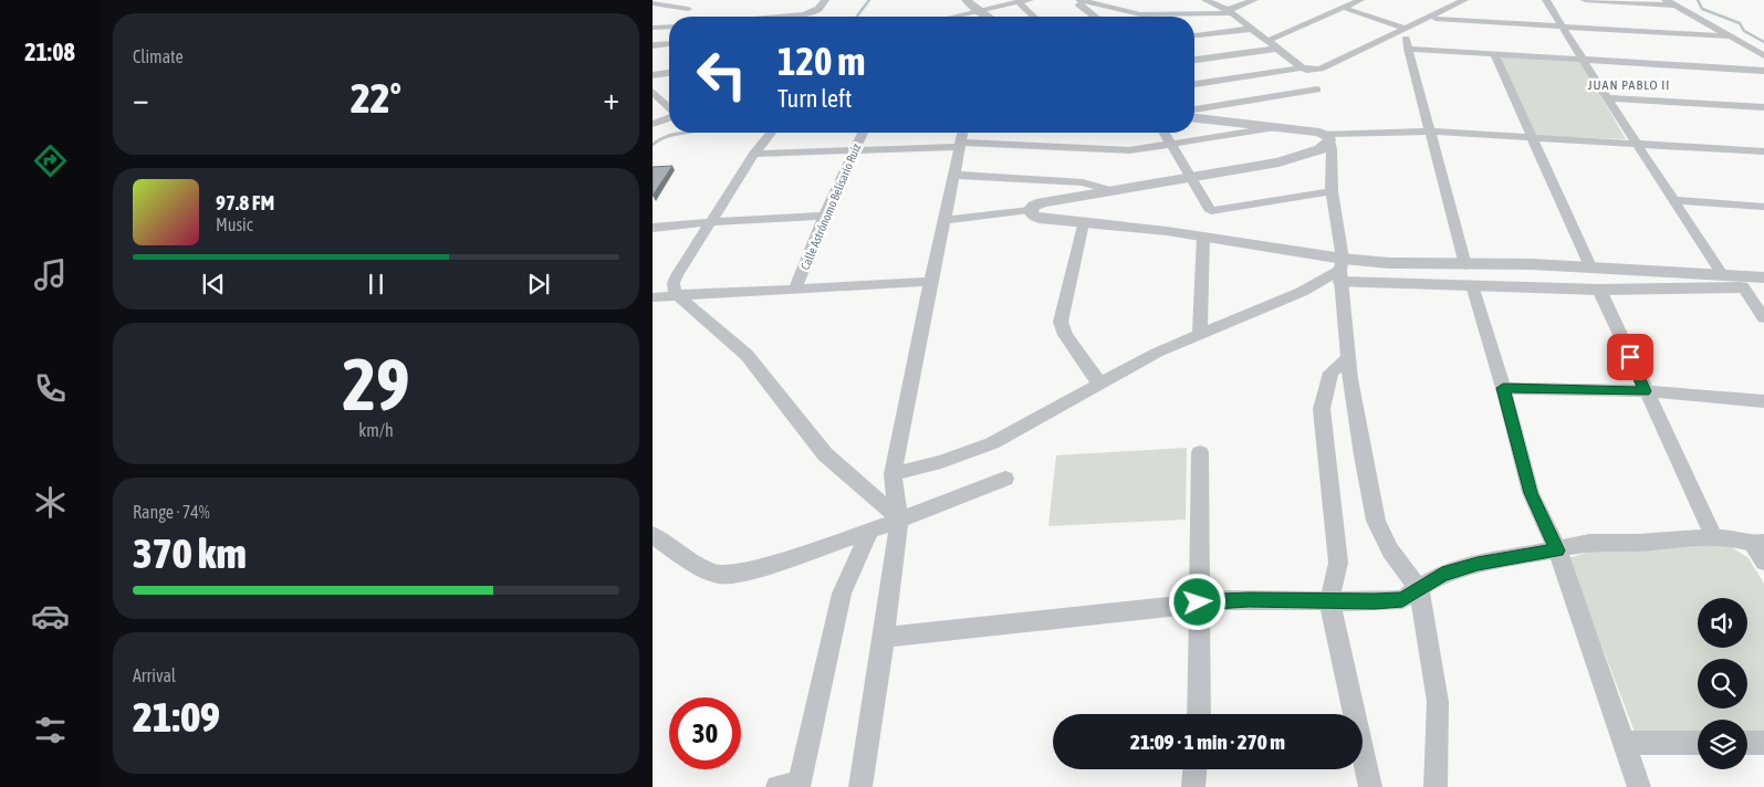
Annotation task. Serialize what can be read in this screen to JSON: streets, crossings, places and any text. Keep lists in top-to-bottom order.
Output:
{
  "streets": {
    "street": ["Calle Astrónomo Belisario Ruiz"]
  },
  "districts": ["JUAN PABLO II"],
  "page": {
    "tabs": "21:08",
    "tile": [
      "Climate",
      ["29", "km/h"],
      ["Range · 74%", "370 km"],
      ["Arrival", "21:09"]
    ],
    "turn": ["120 m", "Turn left"],
    "heat": ["−", "22°", "+"],
    "song": ["97.8 FM", "Music"],
    "limit": "30",
    "trip": "21:09 · 1 min · 270 m"
  }
}
